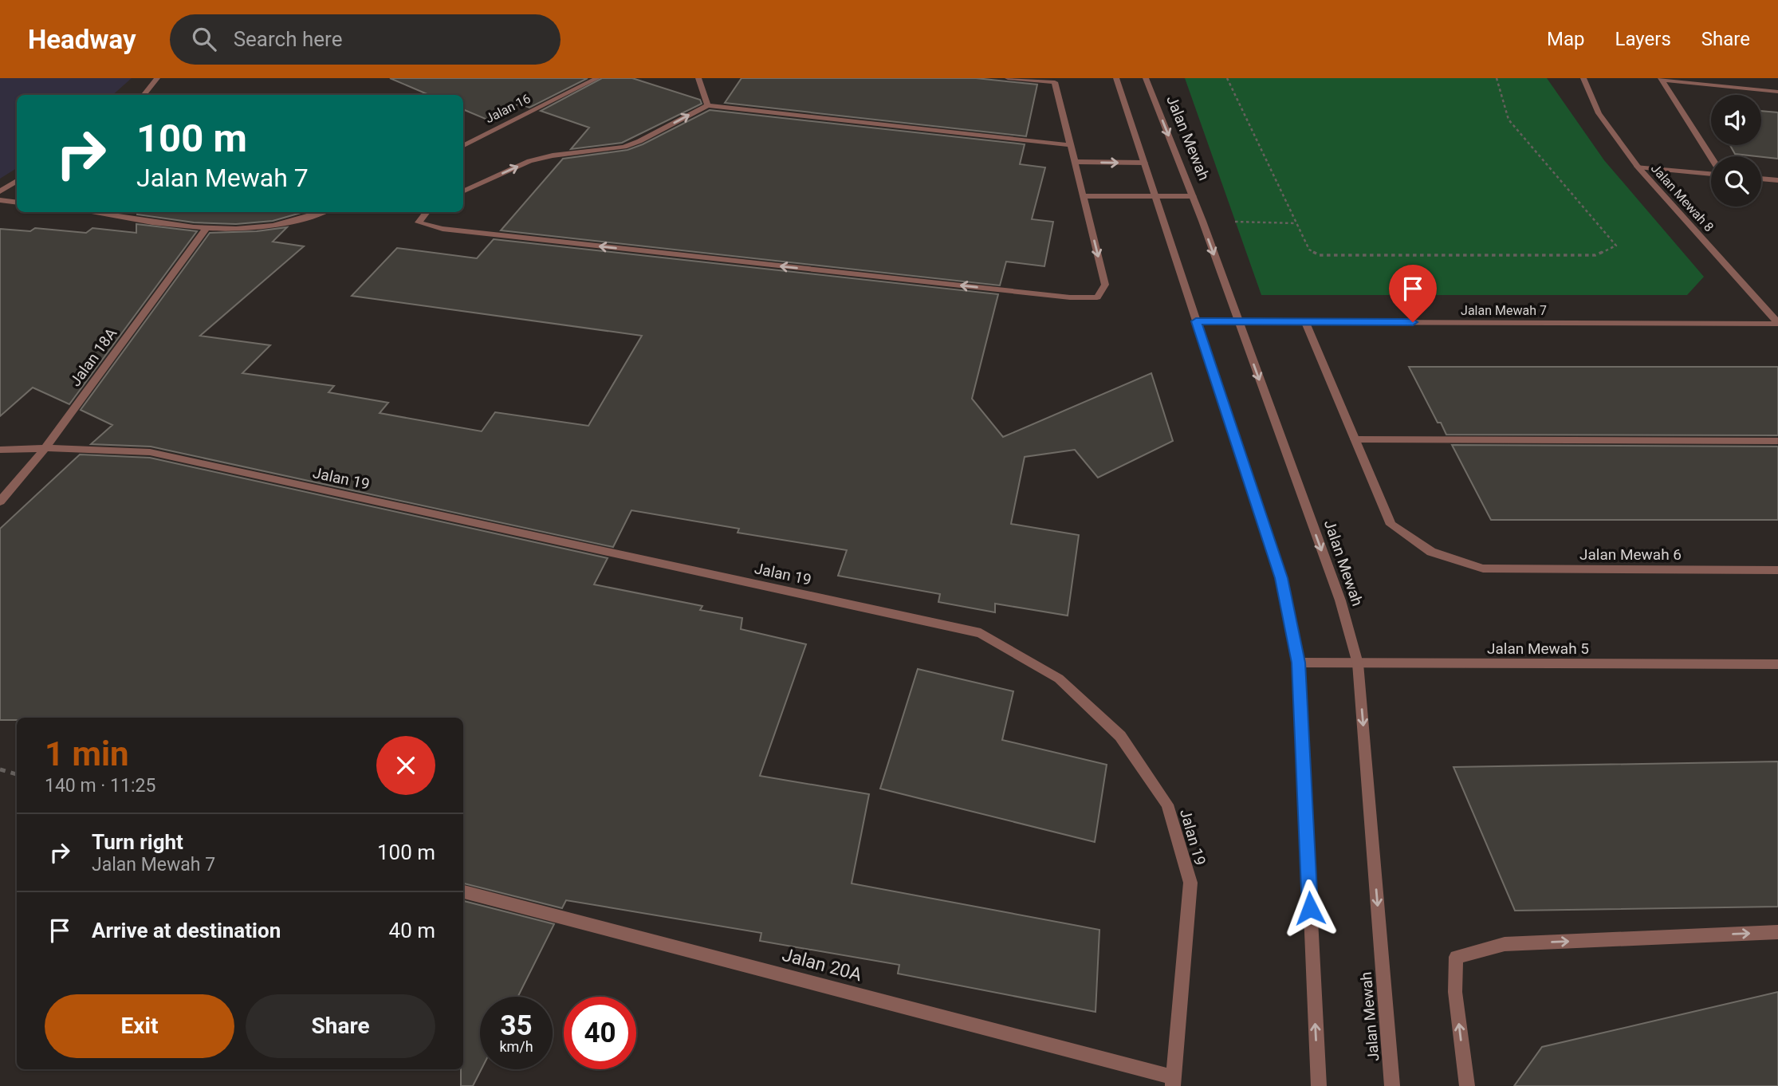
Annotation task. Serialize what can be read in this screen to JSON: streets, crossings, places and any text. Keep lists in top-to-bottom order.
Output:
{
  "streets": {
    "street": [
      "Jalan 16",
      "Jalan Mewah",
      "Jalan Mewah 8",
      "Jalan Mewah 7",
      "Jalan 18A",
      "Jalan 19",
      "Jalan Mewah 6",
      "Jalan Mewah 5",
      "Jalan 20A"
    ]
  },
  "crossings": [
    ["Jalan Mewah", "Jalan Mewah 7"],
    ["Jalan Mewah", "Jalan Mewah 5"],
    ["Jalan Mewah 8", "Jalan Mewah 7"],
    ["Jalan Mewah 7", "Jalan Mewah 6"],
    ["Jalan 18A", "Jalan 19"],
    ["Jalan 19", "Jalan 20A"]
  ],
  "page": {
    "header": "Headway",
    "search": "Search here",
    "nav": ["Map", "Layers", "Share"],
    "turn": ["100 m", "Jalan Mewah 7"],
    "heading": ["1 min", "140 m · 11:25"],
    "list": [
      {
        "name": "Turn right",
        "note": "Jalan Mewah 7",
        "value": "100 m"
      },
      {
        "name": "Arrive at destination",
        "value": "40 m"
      }
    ],
    "buttons": ["Exit", "Share"],
    "speed": "35 km/h",
    "limit": "40"
  }
}
